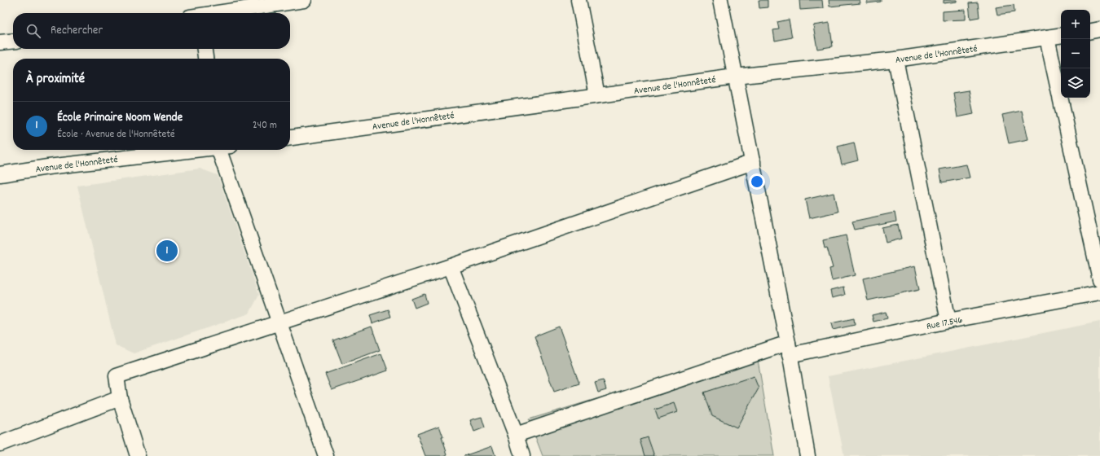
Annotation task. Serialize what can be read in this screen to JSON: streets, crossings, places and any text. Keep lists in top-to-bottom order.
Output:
{
  "streets": {
    "street": ["Avenue de l'Honnêteté", "Rue 17.546"]
  },
  "page": {
    "map_buttons": ["+", "−"],
    "search": "Rechercher",
    "heading": "À proximité",
    "list": [
      {
        "mark": "1",
        "name": "École Primaire Noom Wende",
        "note": "École · Avenue de l'Honnêteté",
        "value": "240 m"
      }
    ],
    "pins": "1"
  }
}
